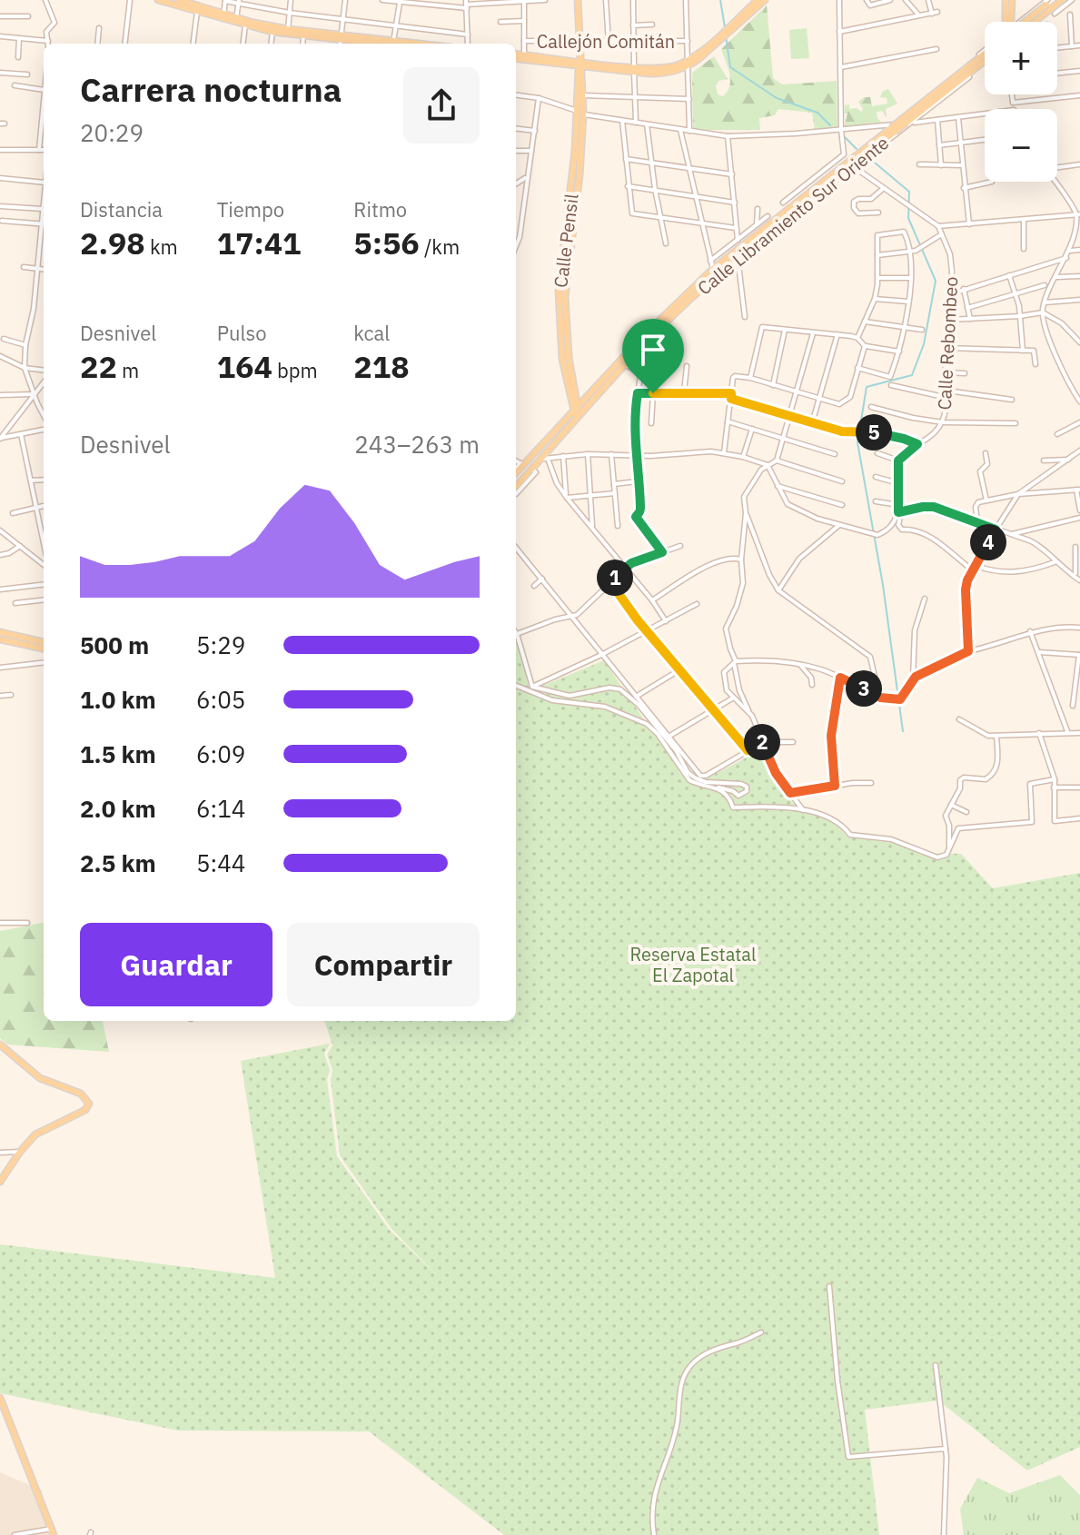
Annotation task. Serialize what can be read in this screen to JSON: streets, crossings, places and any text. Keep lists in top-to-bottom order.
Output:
{
  "streets": {
    "main road": ["Calle Libramiento Sur Oriente", "Calle Pensil"],
    "street": ["Callejón Comitán", "Calle Rebombeo"]
  },
  "crossings": [
    ["Callejón Comitán", "Calle Pensil"],
    ["Calle Libramiento Sur Oriente", "Calle Pensil"]
  ],
  "parks": ["Reserva Estatal El Zapotal"],
  "page": {
    "map_buttons": ["+", "−"],
    "heading": ["Carrera nocturna", "20:29"],
    "stats": [
      ["Distancia", "2.98 km"],
      ["Tiempo", "17:41"],
      ["Ritmo", "5:56 /km"],
      ["Desnivel", "22 m"],
      ["Pulso", "164 bpm"],
      ["kcal", "218"]
    ],
    "pins": [
      "5",
      "4",
      "1",
      "3",
      "2"
    ],
    "chart": ["Desnivel", "243–263 m"],
    "list": [
      {
        "name": "500 m",
        "note": "5:29"
      },
      {
        "name": "1.0 km",
        "note": "6:05"
      },
      {
        "name": "1.5 km",
        "note": "6:09"
      },
      {
        "name": "2.0 km",
        "note": "6:14"
      },
      {
        "name": "2.5 km",
        "note": "5:44"
      }
    ],
    "buttons": ["Guardar", "Compartir"]
  }
}
